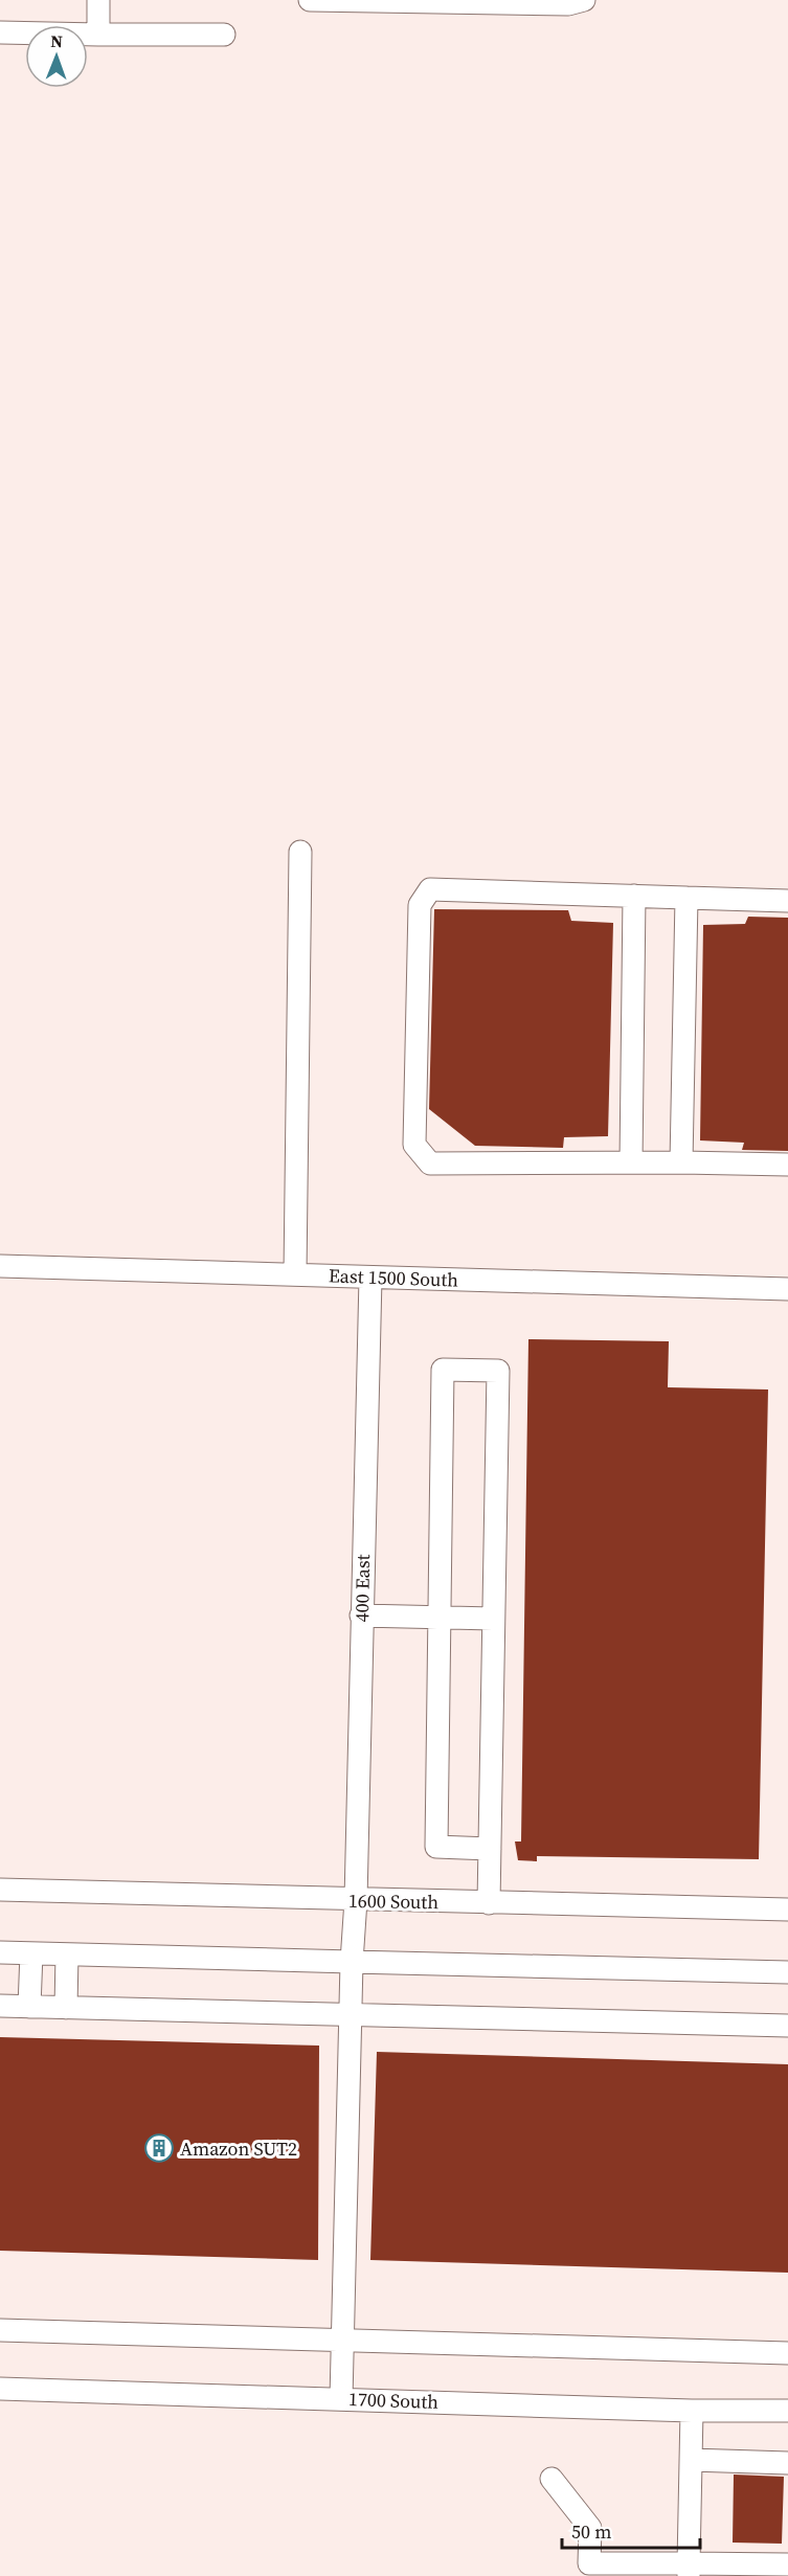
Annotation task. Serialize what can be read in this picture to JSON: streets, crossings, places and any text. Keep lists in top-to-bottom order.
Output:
{
  "streets": {
    "street": [
      "East 1500 South",
      "400 East",
      "1600 South",
      "1700 South"
    ]
  },
  "crossings": [
    ["East 1500 South", "400 East"],
    ["400 East", "1600 South"],
    ["400 East", "1700 South"]
  ],
  "places": {
    "building": ["Amazon SUT2"]
  },
  "scale_bar": "50 m",
  "north": "top"
}
